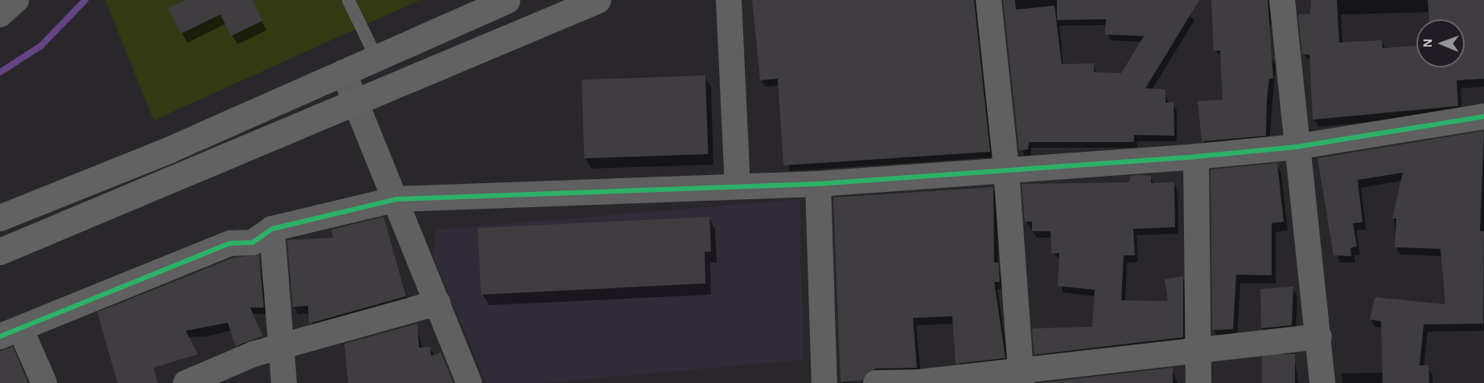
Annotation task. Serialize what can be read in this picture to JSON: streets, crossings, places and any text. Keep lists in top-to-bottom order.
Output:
{
  "north": "left"
}
